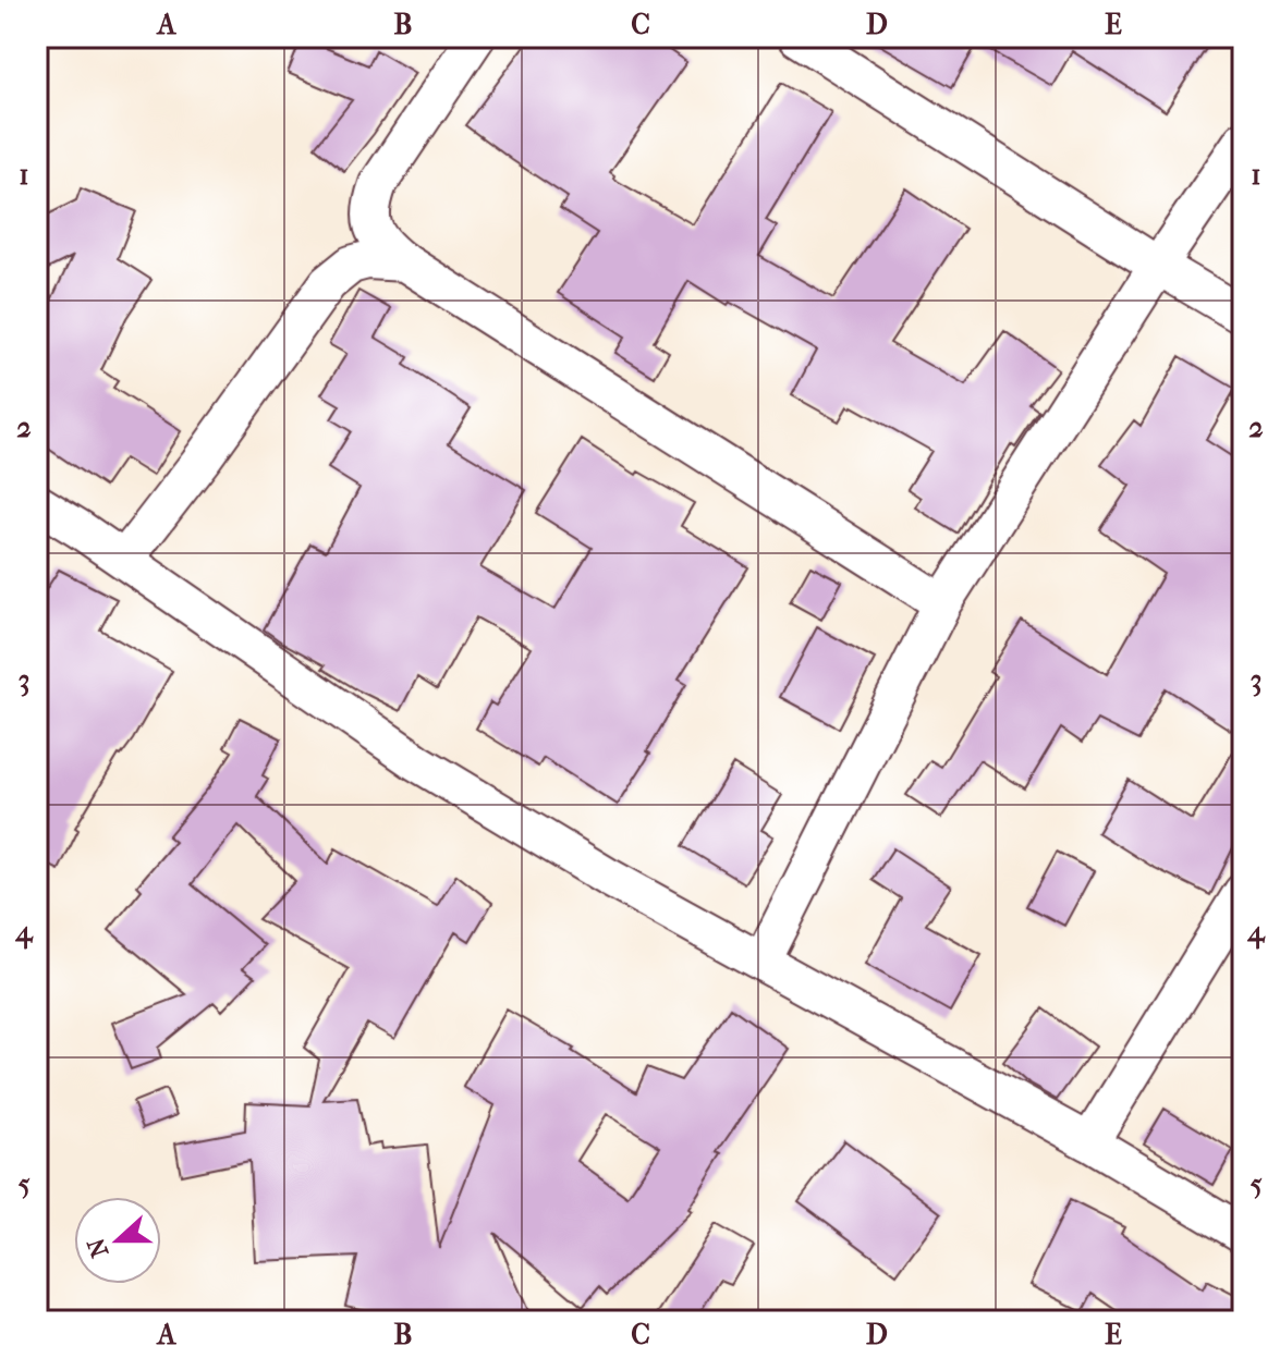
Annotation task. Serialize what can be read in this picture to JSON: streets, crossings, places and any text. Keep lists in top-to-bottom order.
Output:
{
  "north": "left",
  "grid": {
    "columns": [
      "A",
      "B",
      "C",
      "D",
      "E"
    ],
    "rows": [
      "1",
      "2",
      "3",
      "4",
      "5"
    ]
  }
}
